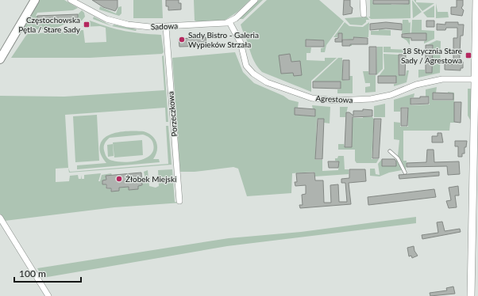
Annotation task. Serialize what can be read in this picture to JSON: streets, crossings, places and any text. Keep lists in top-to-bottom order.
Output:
{
  "streets": {
    "street": ["Sadowa", "Agrestowa", "Porzeczkowa"]
  },
  "crossings": [
    ["Sadowa", "Agrestowa"],
    ["Sadowa", "Porzeczkowa"]
  ],
  "places": {
    "transit": ["Częstochowska Pętla / Stare Sady", "18 Stycznia Stare Sady / Agrestowa"],
    "other": ["Sady Bistro - Galeria Wypieków Strzała", "Żłobek Miejski"]
  },
  "scale_bar": "100 m"
}
